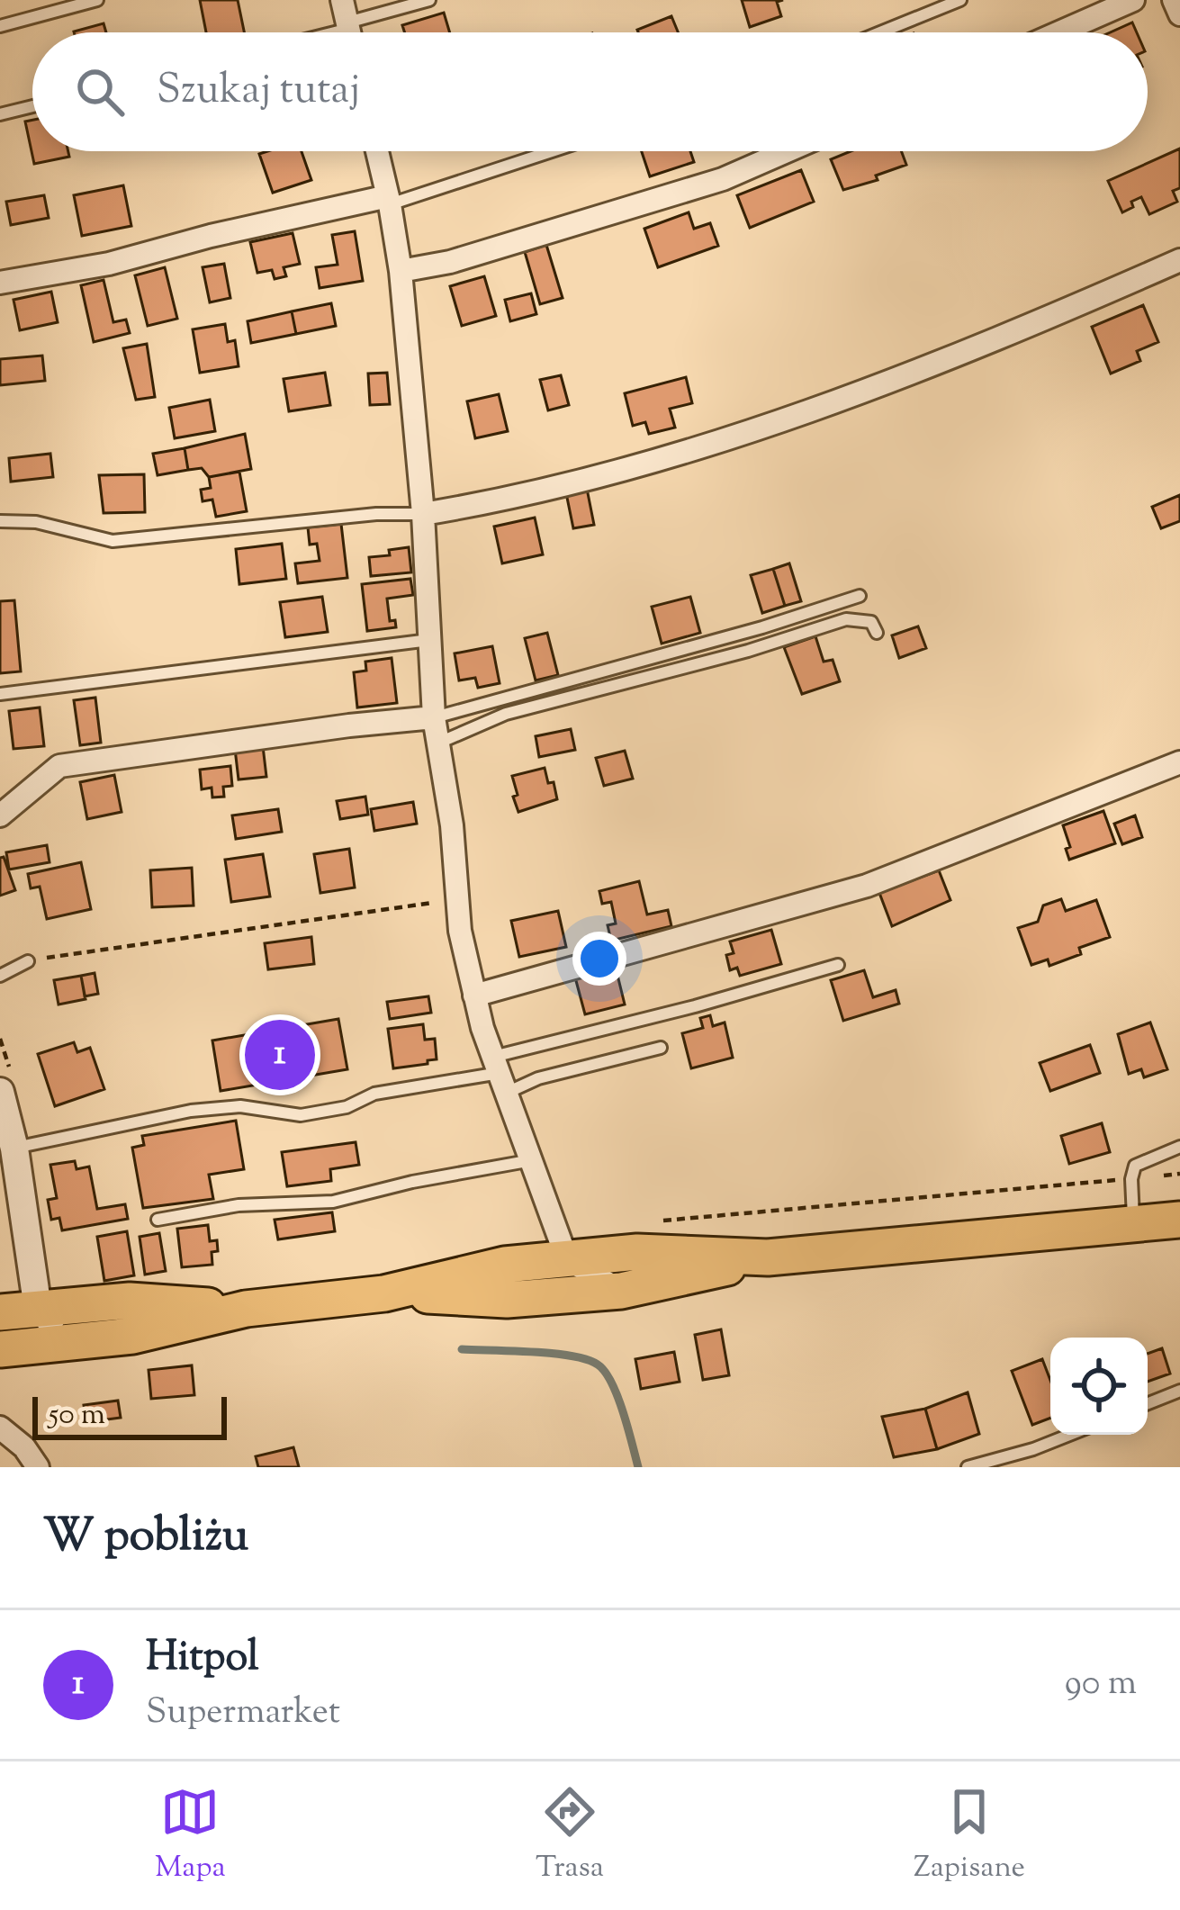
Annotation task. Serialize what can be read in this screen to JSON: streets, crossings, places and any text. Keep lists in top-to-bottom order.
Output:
{
  "scale_bar": "50 m",
  "page": {
    "search": "Szukaj tutaj",
    "pins": "1",
    "scale": "50 m",
    "heading": "W pobliżu",
    "list": [
      {
        "mark": "1",
        "name": "Hitpol",
        "note": "Supermarket",
        "value": "90 m"
      }
    ],
    "nav": ["Mapa", "Trasa", "Zapisane"]
  }
}
